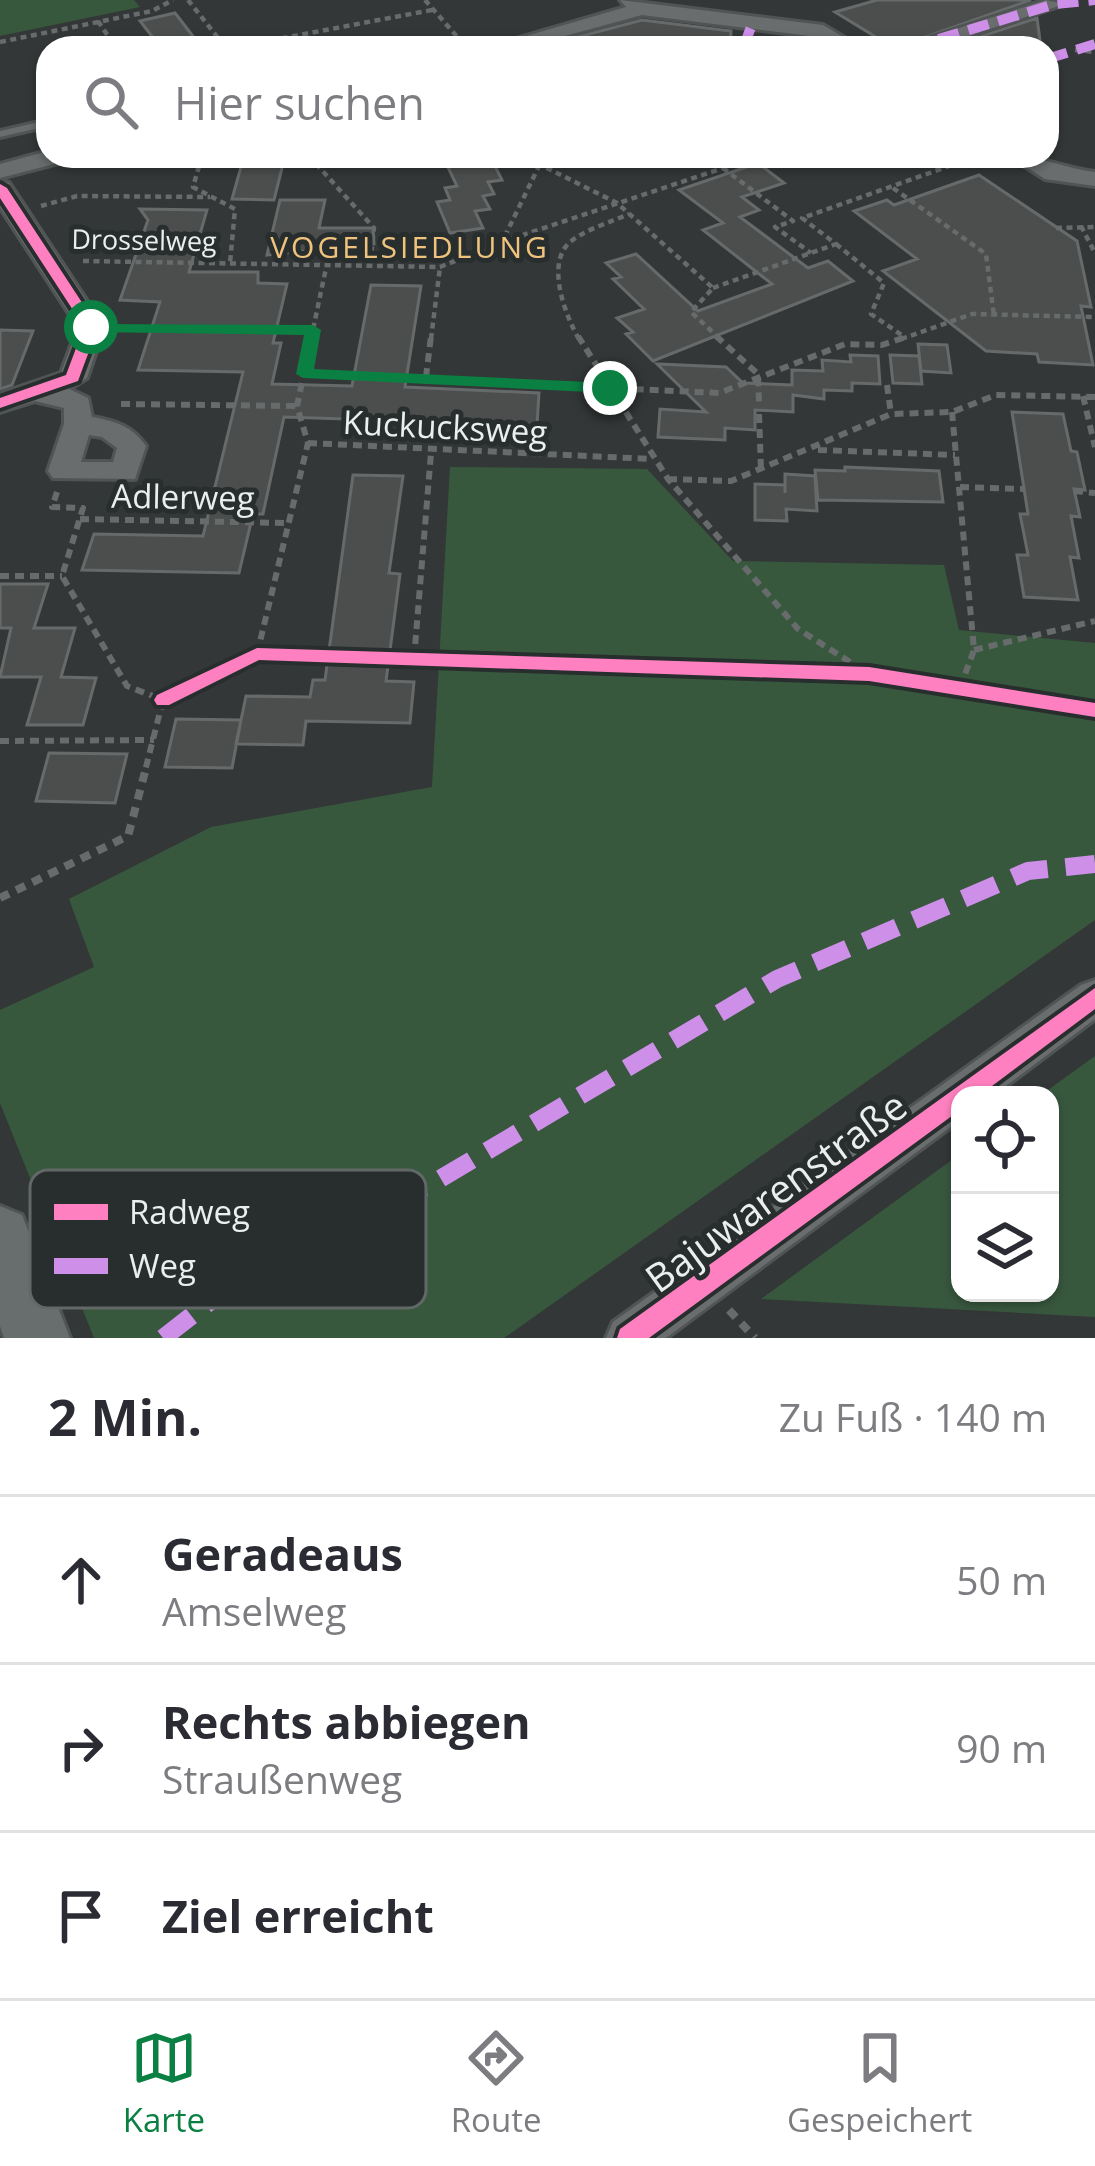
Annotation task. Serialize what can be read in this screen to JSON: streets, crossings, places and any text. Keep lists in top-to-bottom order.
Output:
{
  "streets": {
    "street": ["Bajuwarenstraße"],
    "path": ["Kuckucksweg", "Adlerweg"],
    "cycle path": ["Drosselweg"]
  },
  "districts": ["VOGELSIEDLUNG"],
  "legend": ["Radweg", "Weg"],
  "page": {
    "search": "Hier suchen",
    "heading": ["2 Min.", "Zu Fuß · 140 m"],
    "list": [
      ["Geradeaus", "Amselweg", "50 m"],
      ["Rechts abbiegen", "Straußenweg", "90 m"],
      "Ziel erreicht"
    ],
    "nav": ["Karte", "Route", "Gespeichert"]
  }
}
